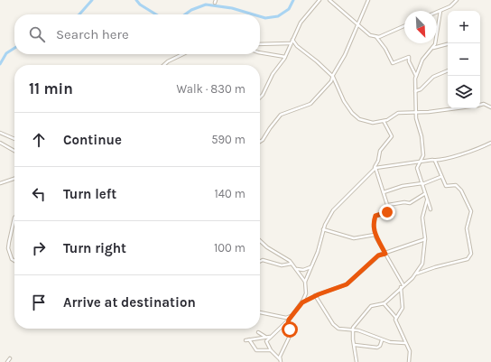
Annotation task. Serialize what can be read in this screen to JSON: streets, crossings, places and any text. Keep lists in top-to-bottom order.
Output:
{
  "north": "bottom right",
  "page": {
    "map_buttons": ["+", "−"],
    "search": "Search here",
    "heading": ["11 min", "Walk · 830 m"],
    "list": [
      ["Continue", "590 m"],
      ["Turn left", "140 m"],
      ["Turn right", "100 m"],
      "Arrive at destination"
    ]
  }
}
